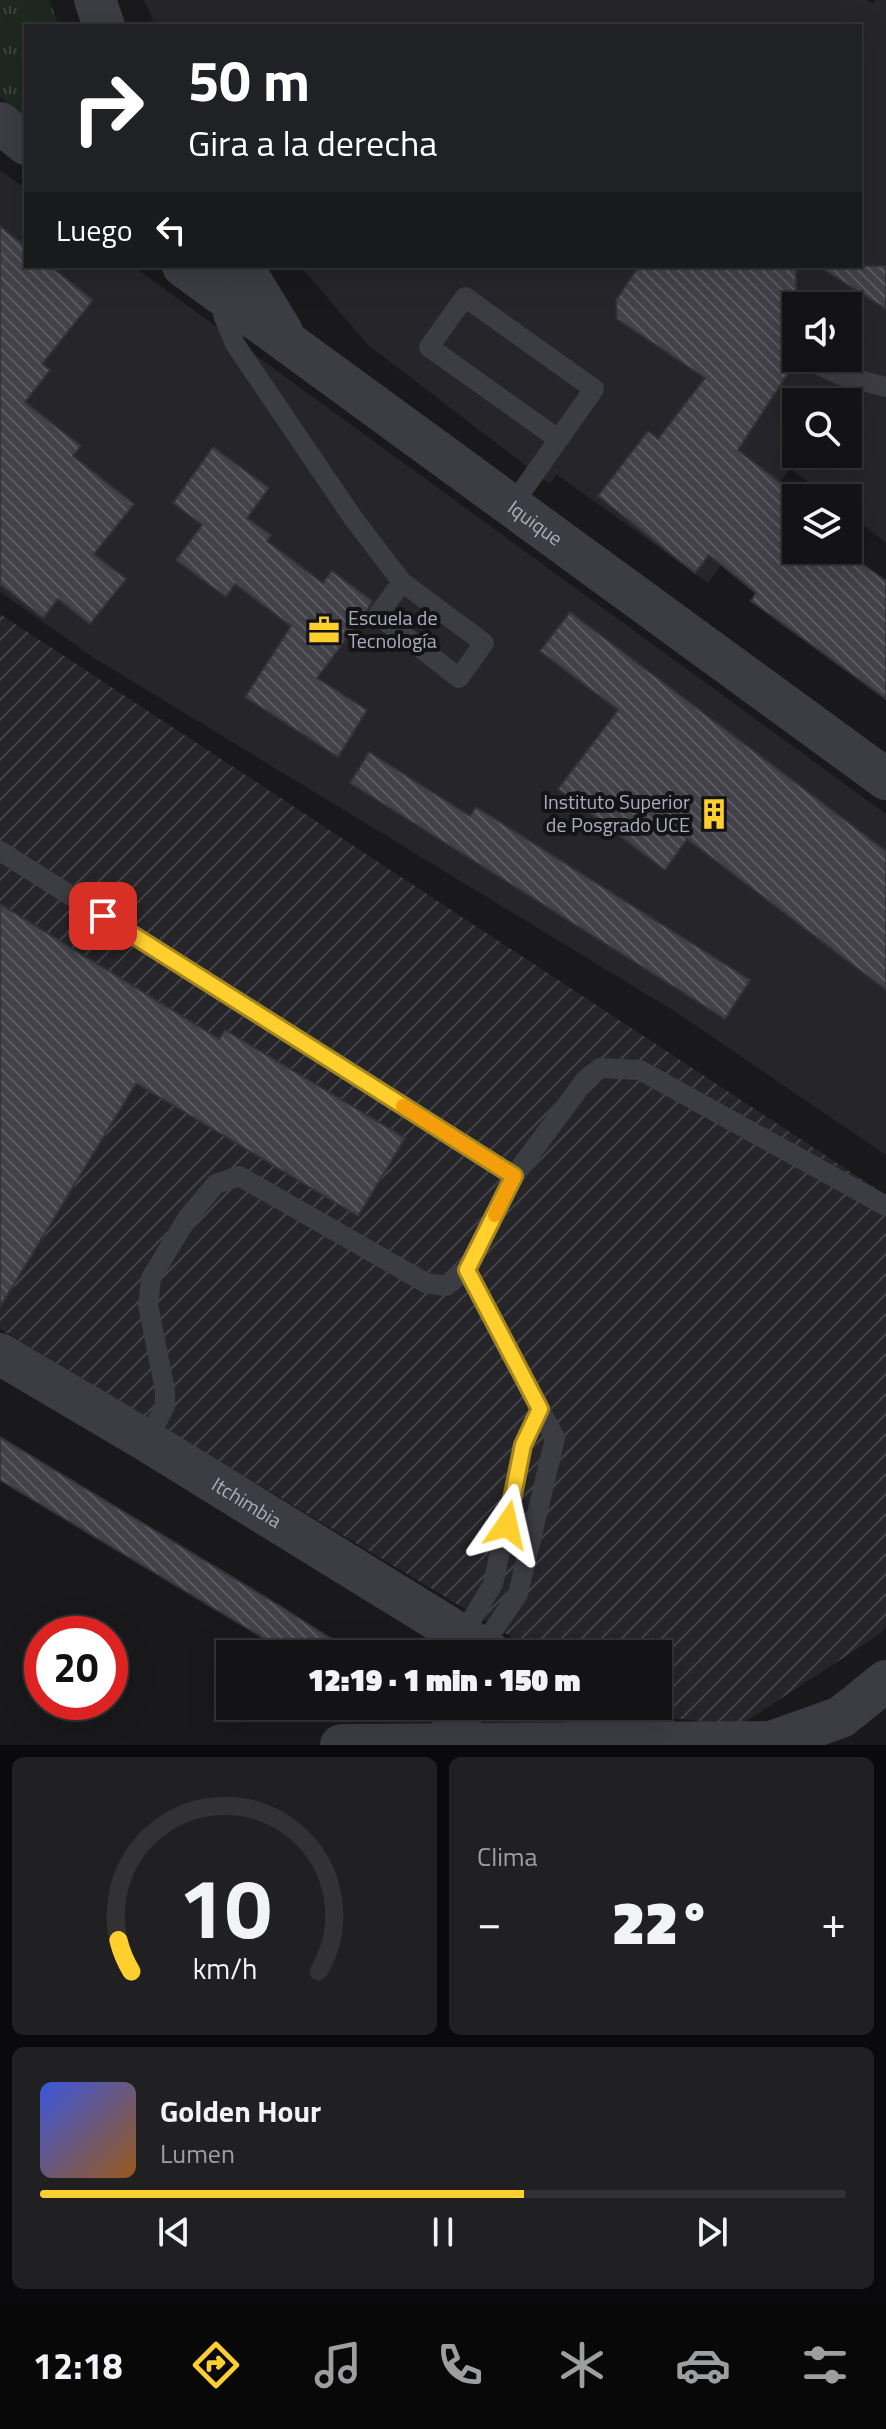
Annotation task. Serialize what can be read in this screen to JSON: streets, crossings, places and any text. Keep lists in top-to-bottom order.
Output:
{
  "streets": {
    "street": ["Iquique", "Itchimbia"]
  },
  "places": {
    "office": ["Escuela de Tecnología"],
    "building": ["Instituto Superior de Posgrado UCE"]
  },
  "page": {
    "turn": ["50 m", "Gira a la derecha"],
    "then": "Luego",
    "limit": "20",
    "trip": "12:19 · 1 min · 150 m",
    "tile": "Clima",
    "heat": ["−", "22°", "+"],
    "song": ["Golden Hour", "Lumen"],
    "tabs": "12:18",
    "gauge": ["10", "km/h"]
  }
}
